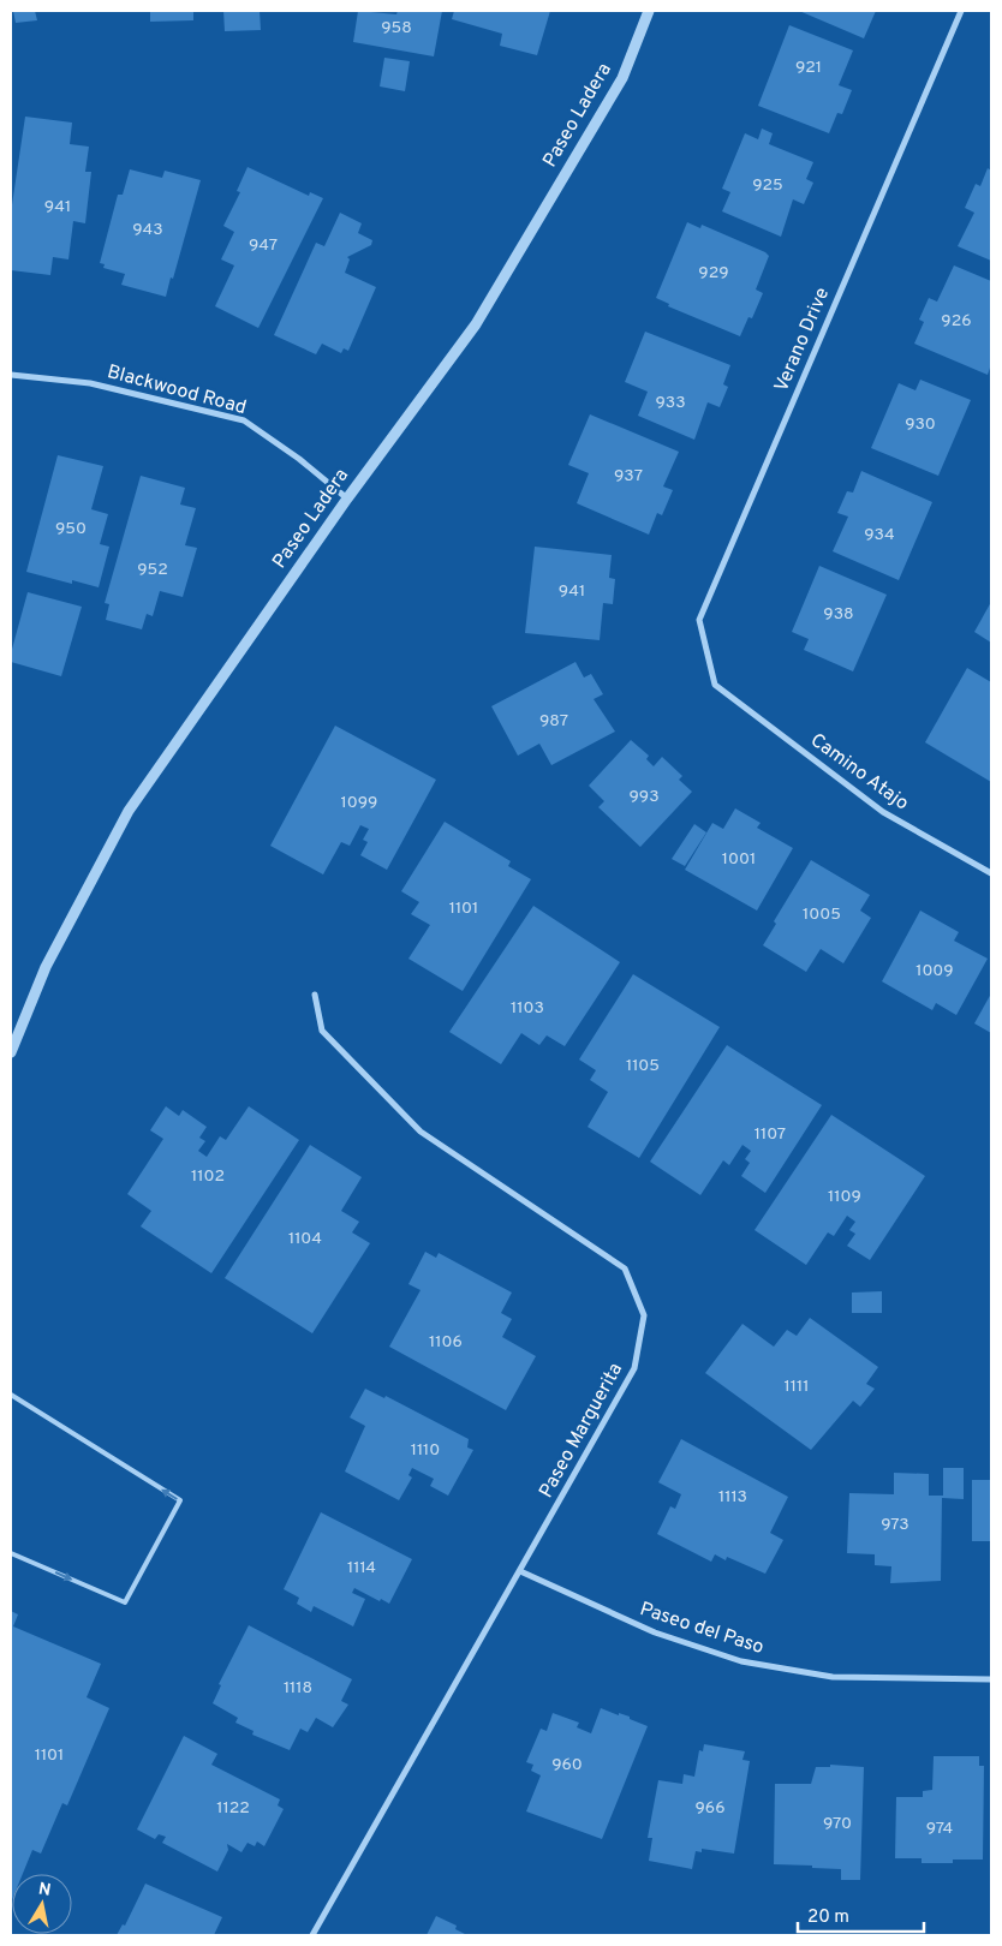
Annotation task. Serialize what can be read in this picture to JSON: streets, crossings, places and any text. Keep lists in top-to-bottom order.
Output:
{
  "streets": {
    "street": [
      "Paseo Ladera",
      "Verano Drive",
      "Blackwood Road",
      "Camino Atajo",
      "Paseo Marguerita",
      "Paseo del Paso"
    ]
  },
  "crossings": [
    ["Paseo Ladera", "Blackwood Road"],
    ["Verano Drive", "Camino Atajo"],
    ["Paseo Marguerita", "Paseo del Paso"]
  ],
  "house_numbers": [
    "958",
    "921",
    "925",
    "941",
    "943",
    "947",
    "929",
    "926",
    "933",
    "930",
    "937",
    "950",
    "934",
    "952",
    "941",
    "938",
    "987",
    "993",
    "1099",
    "1001",
    "1101",
    "1005",
    "1009",
    "1103",
    "1105",
    "1107",
    "1102",
    "1109",
    "1104",
    "1106",
    "1111",
    "1110",
    "1113",
    "973",
    "1114",
    "1118",
    "1101",
    "960",
    "1122",
    "966",
    "970",
    "974"
  ],
  "scale_bar": "20 m",
  "north": "top"
}
